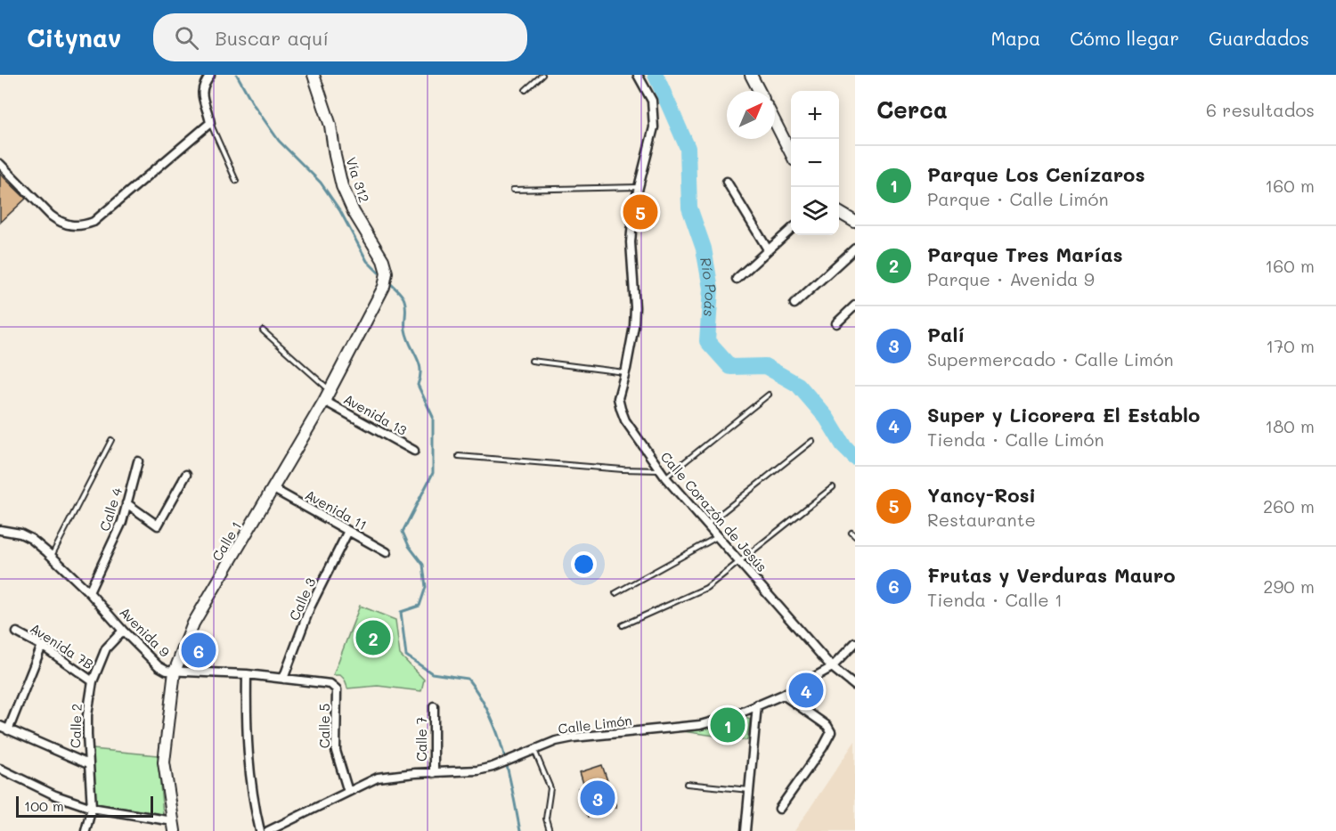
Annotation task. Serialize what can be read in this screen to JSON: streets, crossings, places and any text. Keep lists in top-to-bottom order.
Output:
{
  "streets": {
    "street": [
      "Vía 312",
      "Avenida 13",
      "Calle 4",
      "Avenida 11",
      "Calle Corazón de Jesús",
      "Calle 1",
      "Calle 3",
      "Avenida 9",
      "Avenida 7B",
      "Calle Limón",
      "Calle 2",
      "Calle 5",
      "Calle 7"
    ]
  },
  "crossings": [
    ["Vía 312", "Calle 1"],
    ["Avenida 13", "Calle 1"],
    ["Calle 4", "Avenida 9"],
    ["Avenida 11", "Calle 1"],
    ["Avenida 11", "Calle 3"],
    ["Calle Corazón de Jesús", "Calle Limón"],
    ["Calle 1", "Avenida 9"],
    ["Calle 3", "Avenida 9"],
    ["Avenida 9", "Calle 2"],
    ["Avenida 9", "Calle 5"],
    ["Avenida 7B", "Calle 2"],
    ["Calle Limón", "Calle 5"],
    ["Calle Limón", "Calle 7"]
  ],
  "water": ["Río Poás"],
  "scale_bar": "100 m",
  "north": "top right",
  "page": {
    "header": "Citynav",
    "search": "Buscar aquí",
    "nav": ["Mapa", "Cómo llegar", "Guardados"],
    "heading": ["Cerca", "6 resultados"],
    "map_buttons": ["+", "−"],
    "list": [
      {
        "mark": "1",
        "name": "Parque Los Cenízaros",
        "note": "Parque · Calle Limón",
        "value": "160 m"
      },
      {
        "mark": "2",
        "name": "Parque Tres Marías",
        "note": "Parque · Avenida 9",
        "value": "160 m"
      },
      {
        "mark": "3",
        "name": "Palí",
        "note": "Supermercado · Calle Limón",
        "value": "170 m"
      },
      {
        "mark": "4",
        "name": "Super y Licorera El Establo",
        "note": "Tienda · Calle Limón",
        "value": "180 m"
      },
      {
        "mark": "5",
        "name": "Yancy-Rosi",
        "note": "Restaurante",
        "value": "260 m"
      },
      {
        "mark": "6",
        "name": "Frutas y Verduras Mauro",
        "note": "Tienda · Calle 1",
        "value": "290 m"
      }
    ],
    "pins": [
      "5",
      "2",
      "6",
      "4",
      "1",
      "3"
    ],
    "scale": "100 m"
  }
}
